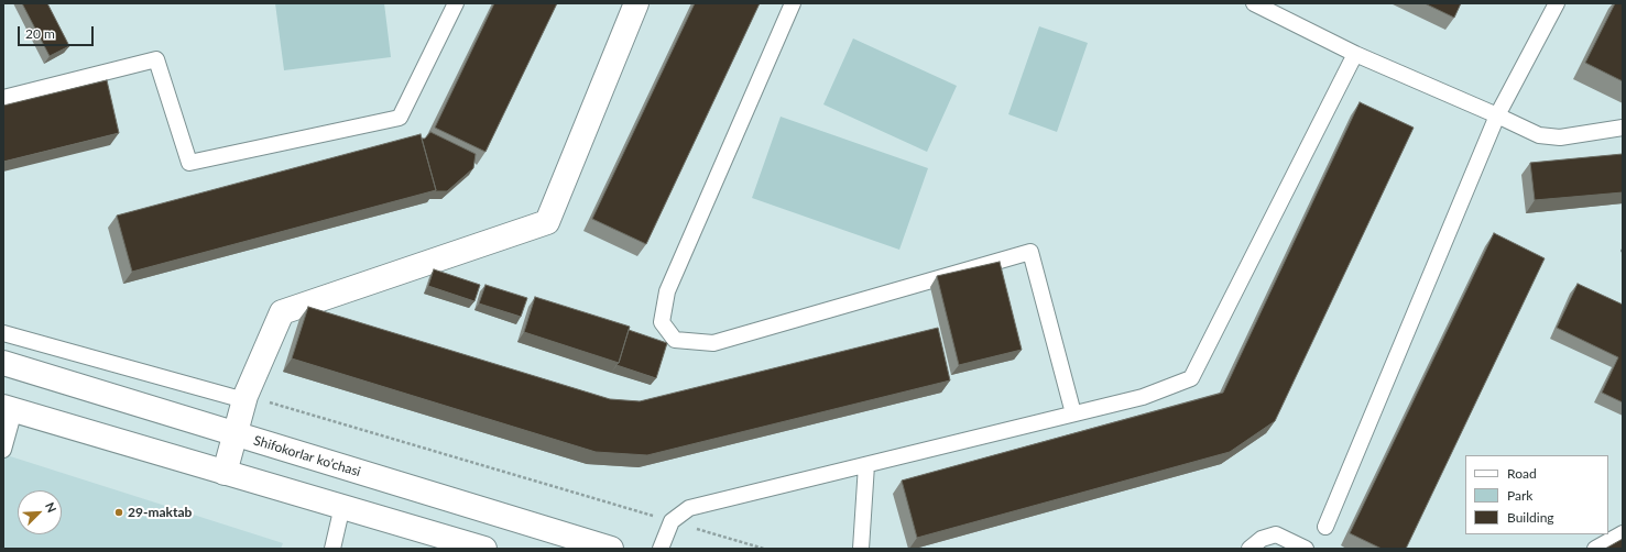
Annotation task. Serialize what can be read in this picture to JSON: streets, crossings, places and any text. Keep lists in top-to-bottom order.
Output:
{
  "streets": {
    "main road": ["Shifokorlar ko'chasi"]
  },
  "places": ["29-maktab"],
  "legend": ["Road", "Park", "Building"],
  "scale_bar": "20 m",
  "north": "top right"
}
